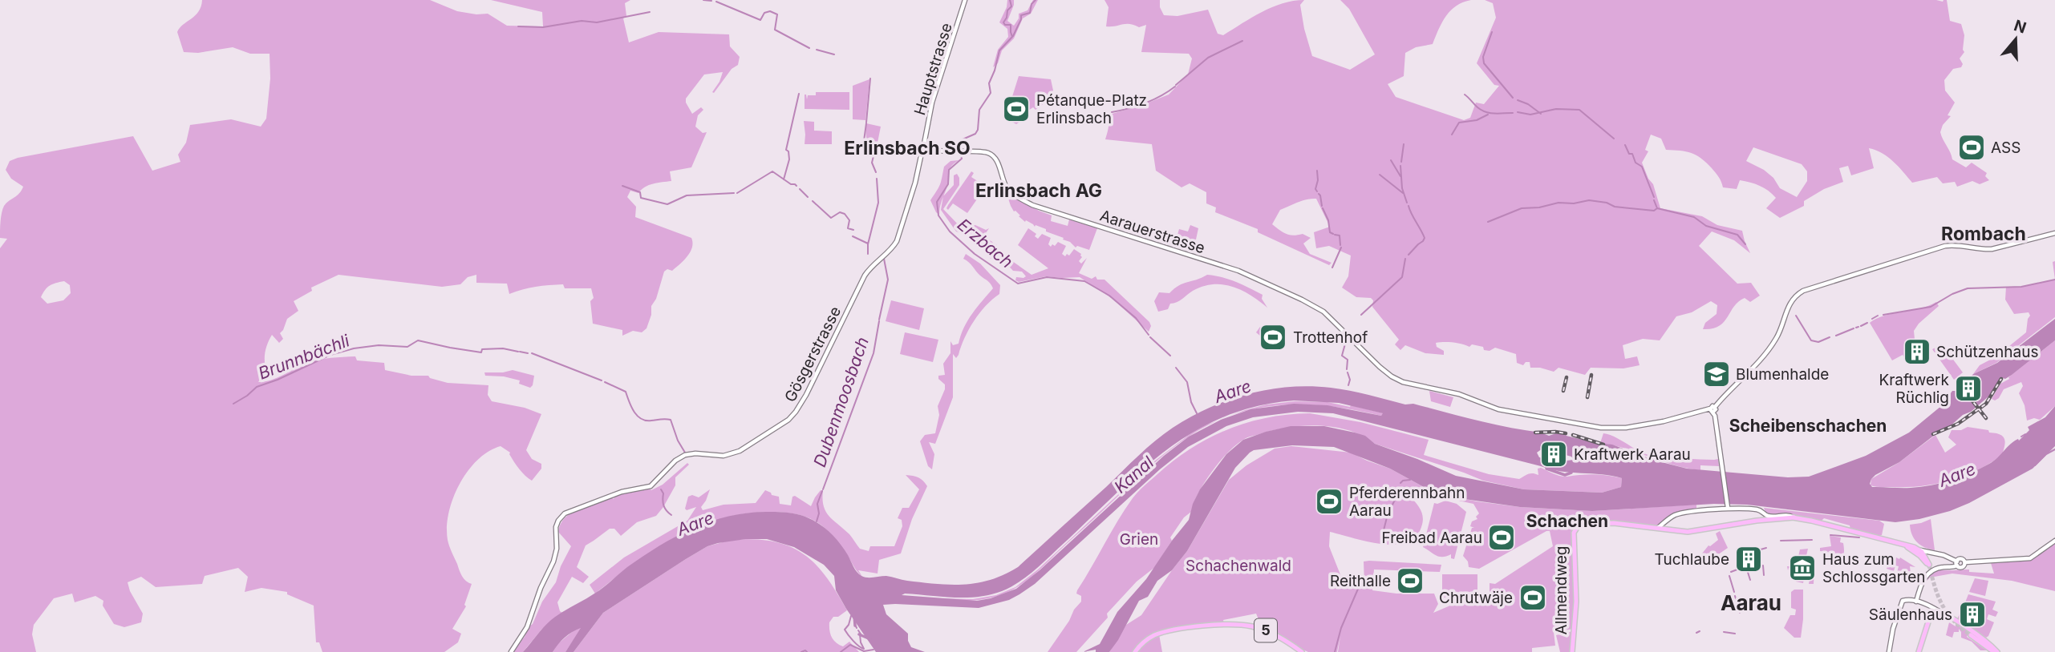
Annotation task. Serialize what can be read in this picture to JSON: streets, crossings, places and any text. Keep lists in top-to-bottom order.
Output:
{
  "streets": {
    "main road": [
      "Hauptstrasse",
      "Aarauerstrasse",
      "Gösgerstrasse",
      "Allmendweg",
      "5"
    ]
  },
  "crossings": [
    ["Hauptstrasse", "Aarauerstrasse"],
    ["Hauptstrasse", "Gösgerstrasse"],
    ["Aarauerstrasse", "Gösgerstrasse"]
  ],
  "districts": [
    "Erlinsbach SO",
    "Erlinsbach AG",
    "Rombach",
    "Scheibenschachen",
    "Schachen",
    "Aarau"
  ],
  "water": [
    "Erzbach",
    "Brunnbächli",
    "Aare",
    "Dubenmoosbach",
    "Kanal"
  ],
  "parks": ["Grien", "Schachenwald"],
  "places": {
    "sports": [
      "Pétanque-Platz Erlinsbach",
      "ASS",
      "Trottenhof",
      "Pferderennbahn Aarau",
      "Freibad Aarau",
      "Reithalle",
      "Chrutwäje"
    ],
    "building": [
      "Schützenhaus",
      "Kraftwerk Rüchlig",
      "Kraftwerk Aarau",
      "Tuchlaube",
      "Säulenhaus"
    ],
    "school or university": ["Blumenhalde"],
    "museum": ["Haus zum Schlossgarten"]
  },
  "north": "top"
}
